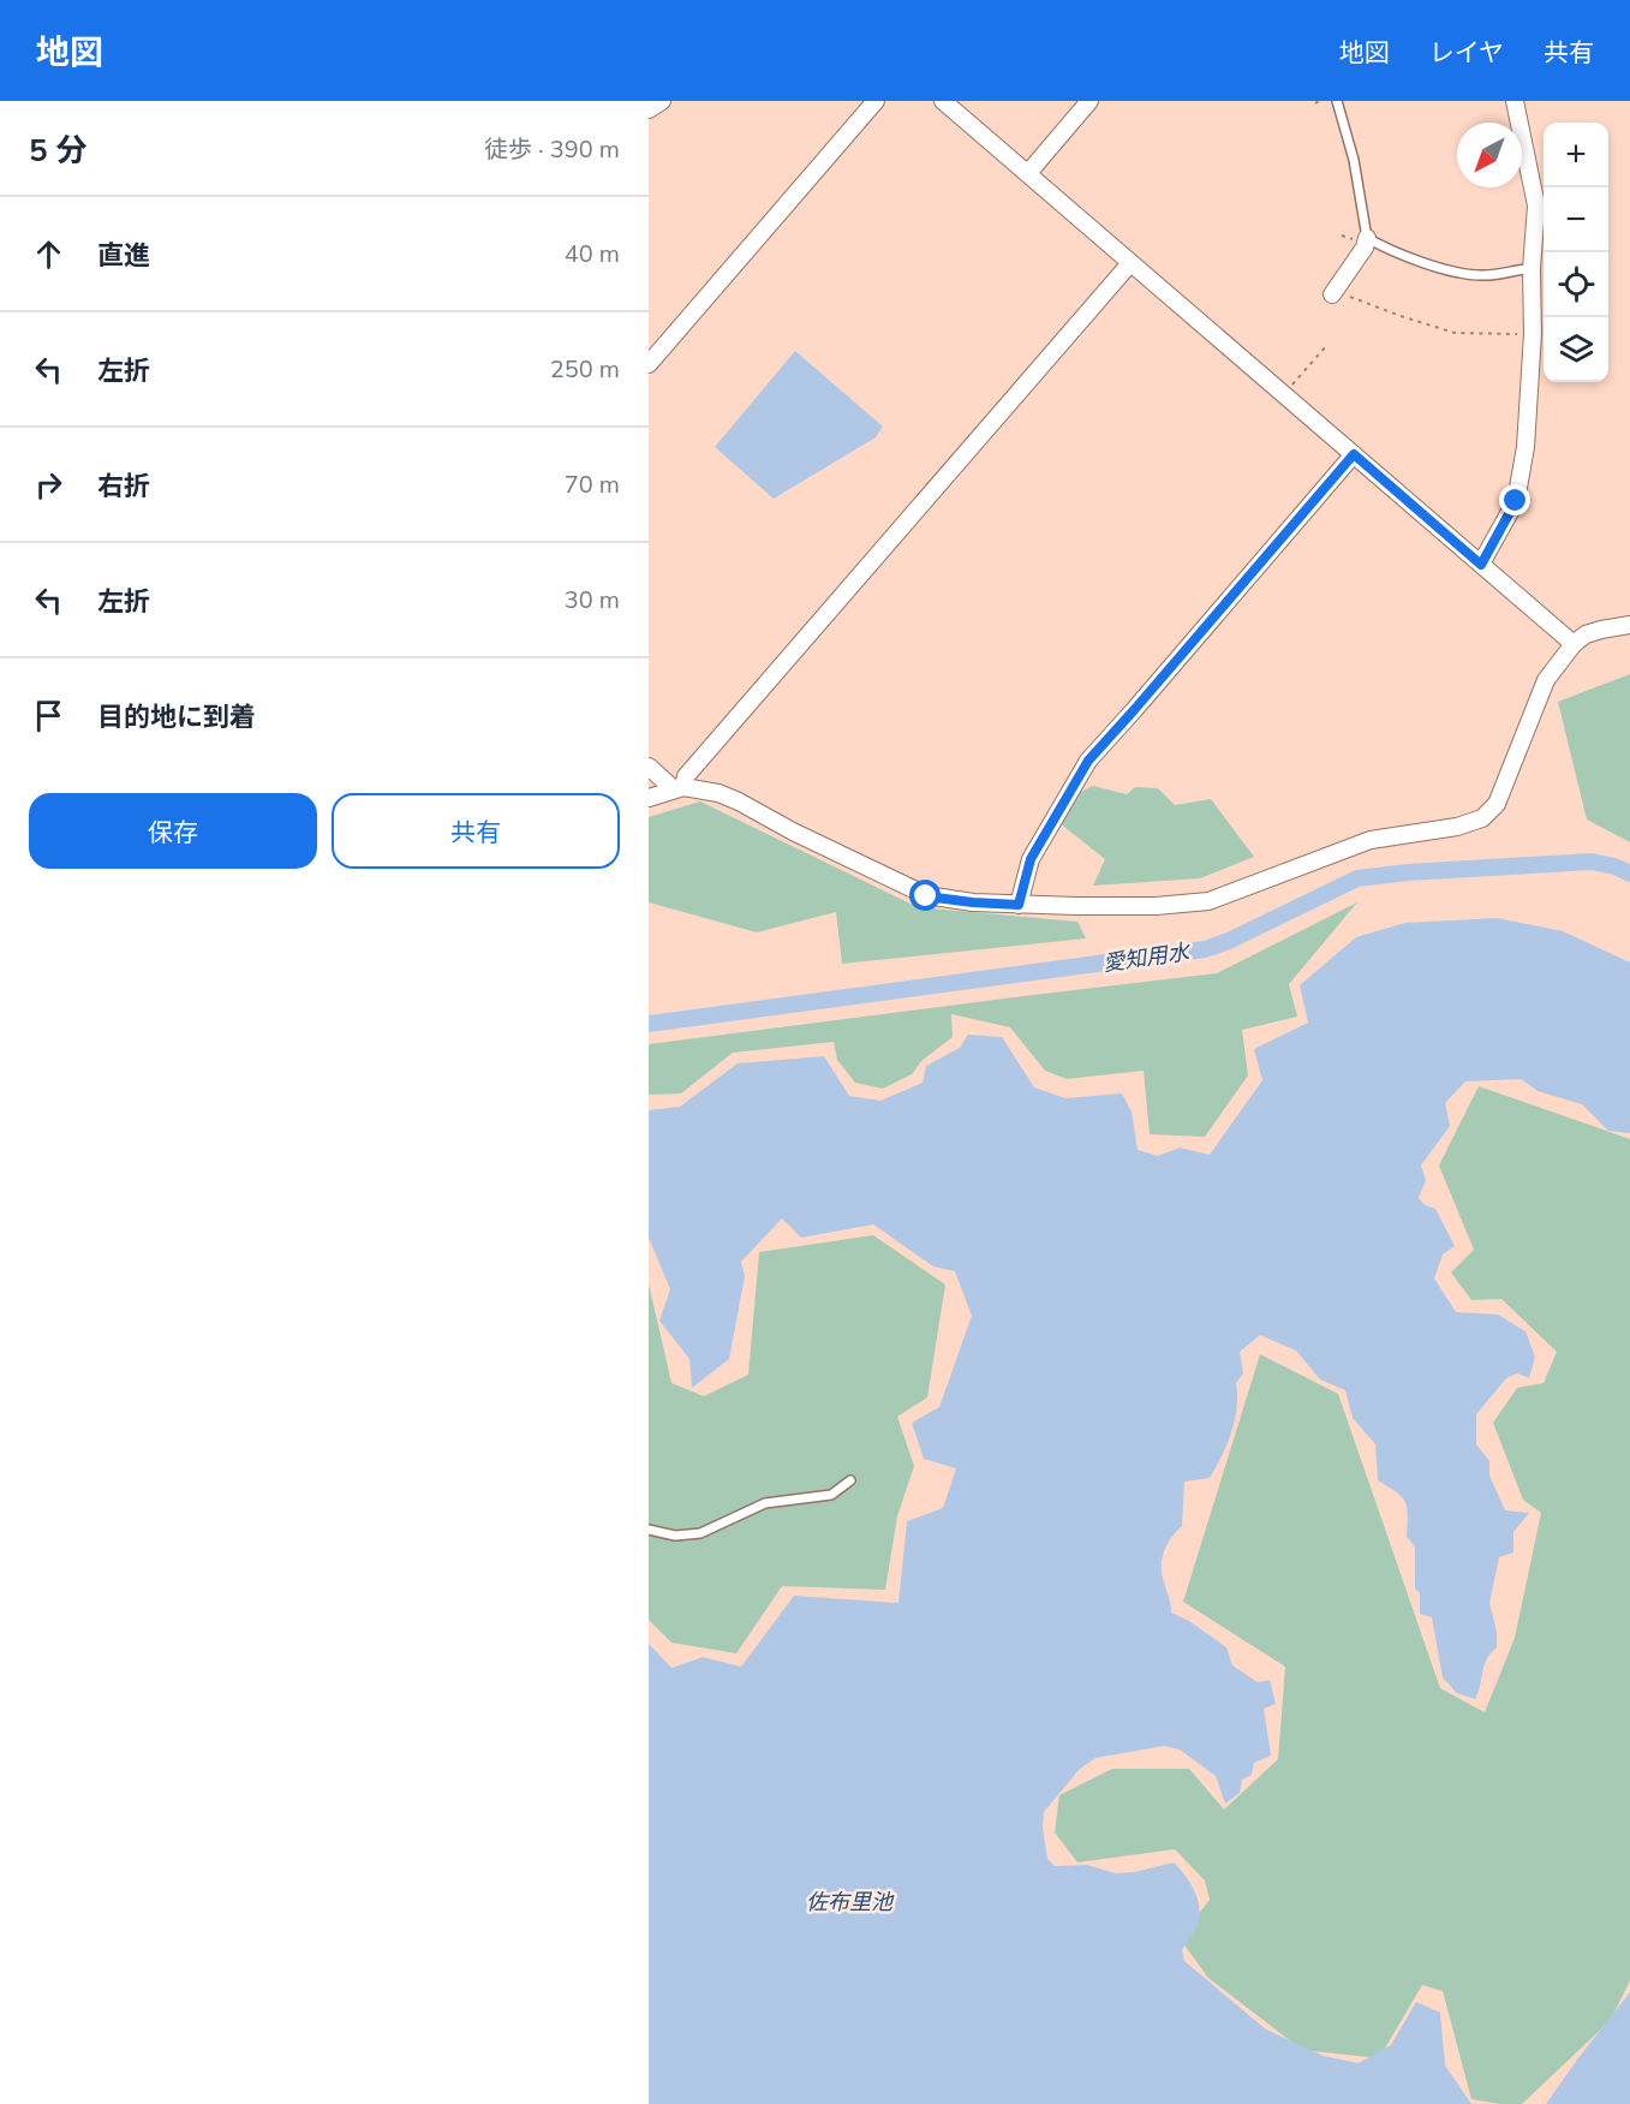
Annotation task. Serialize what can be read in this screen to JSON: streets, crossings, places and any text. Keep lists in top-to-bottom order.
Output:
{
  "water": ["愛知用水", "佐布里池"],
  "north": "bottom left",
  "page": {
    "header": "地図",
    "nav": ["地図", "レイヤ", "共有"],
    "heading": ["5 分", "徒歩 · 390 m"],
    "map_buttons": ["+", "−"],
    "list": [
      ["直進", "40 m"],
      ["左折", "250 m"],
      ["右折", "70 m"],
      ["左折", "30 m"],
      "目的地に到着"
    ],
    "buttons": ["保存", "共有"]
  }
}
